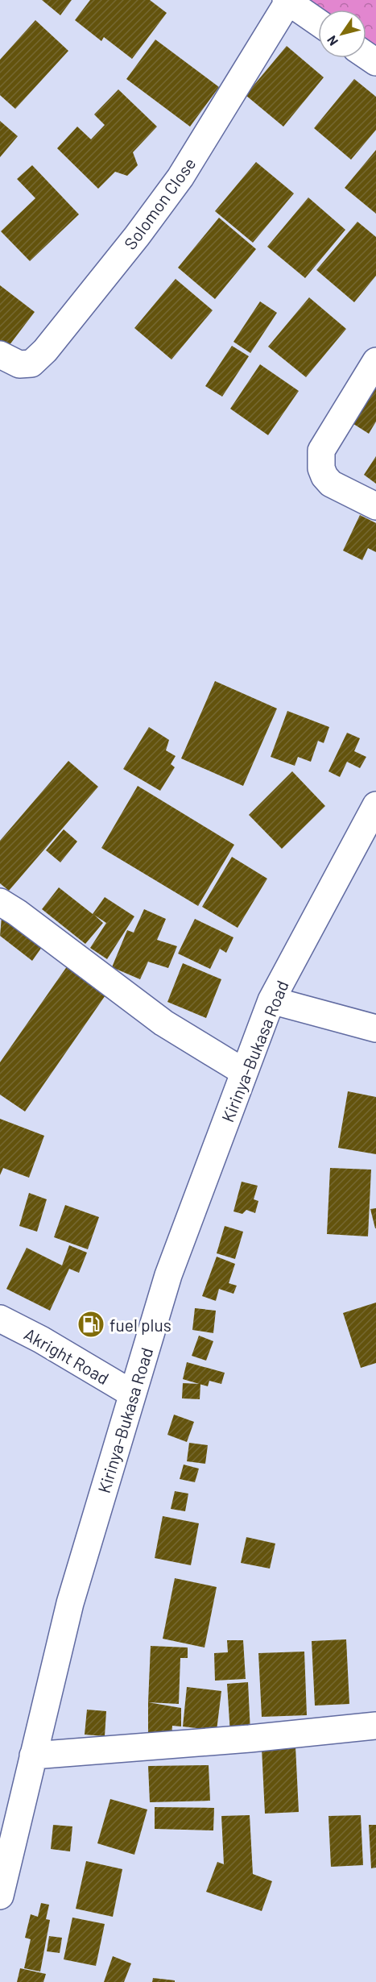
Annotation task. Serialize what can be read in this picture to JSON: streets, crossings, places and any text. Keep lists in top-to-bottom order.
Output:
{
  "streets": {
    "street": ["Solomon Close", "Kirinya-Bukasa Road", "Akright Road"]
  },
  "crossings": [
    ["Kirinya-Bukasa Road", "Akright Road"]
  ],
  "places": {
    "fuel station": ["fuel plus"]
  },
  "north": "bottom left"
}
